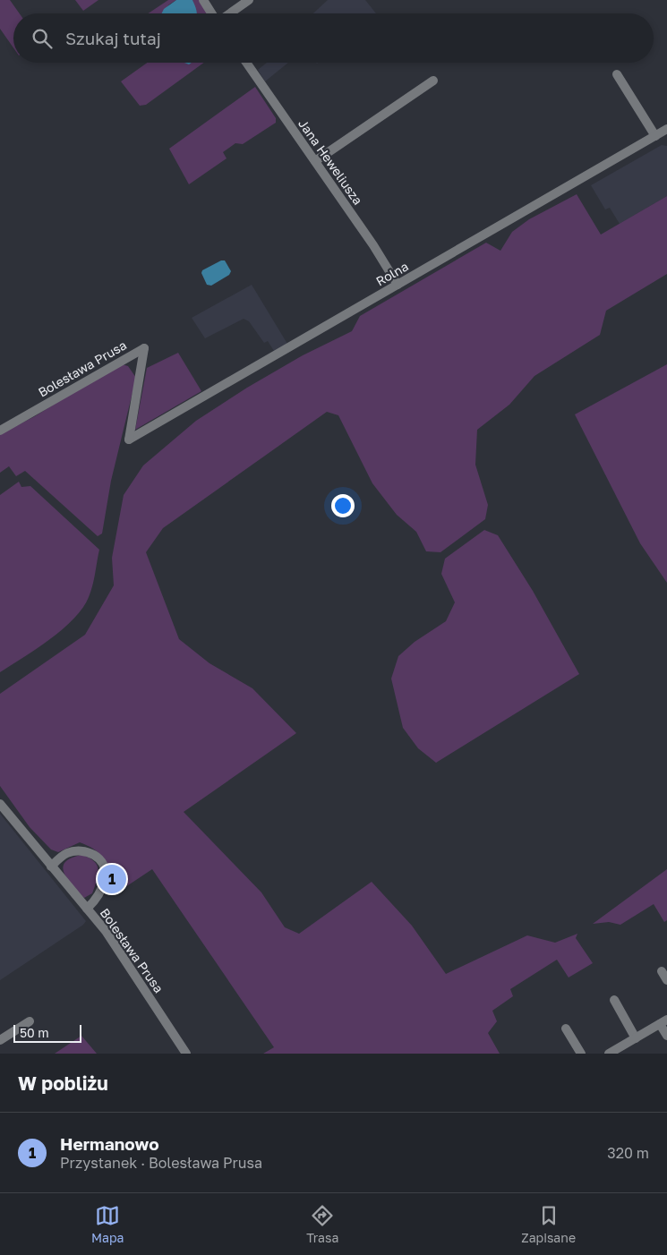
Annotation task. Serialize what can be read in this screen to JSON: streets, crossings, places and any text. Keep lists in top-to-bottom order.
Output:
{
  "streets": {
    "street": ["Jana Heweliusza", "Rolna", "Bolesława Prusa"]
  },
  "crossings": [
    ["Jana Heweliusza", "Rolna"],
    ["Rolna", "Bolesława Prusa"]
  ],
  "scale_bar": "50 m",
  "page": {
    "search": "Szukaj tutaj",
    "pins": "1",
    "scale": "50 m",
    "heading": "W pobliżu",
    "list": [
      {
        "mark": "1",
        "name": "Hermanowo",
        "note": "Przystanek · Bolesława Prusa",
        "value": "320 m"
      }
    ],
    "nav": ["Mapa", "Trasa", "Zapisane"]
  }
}
